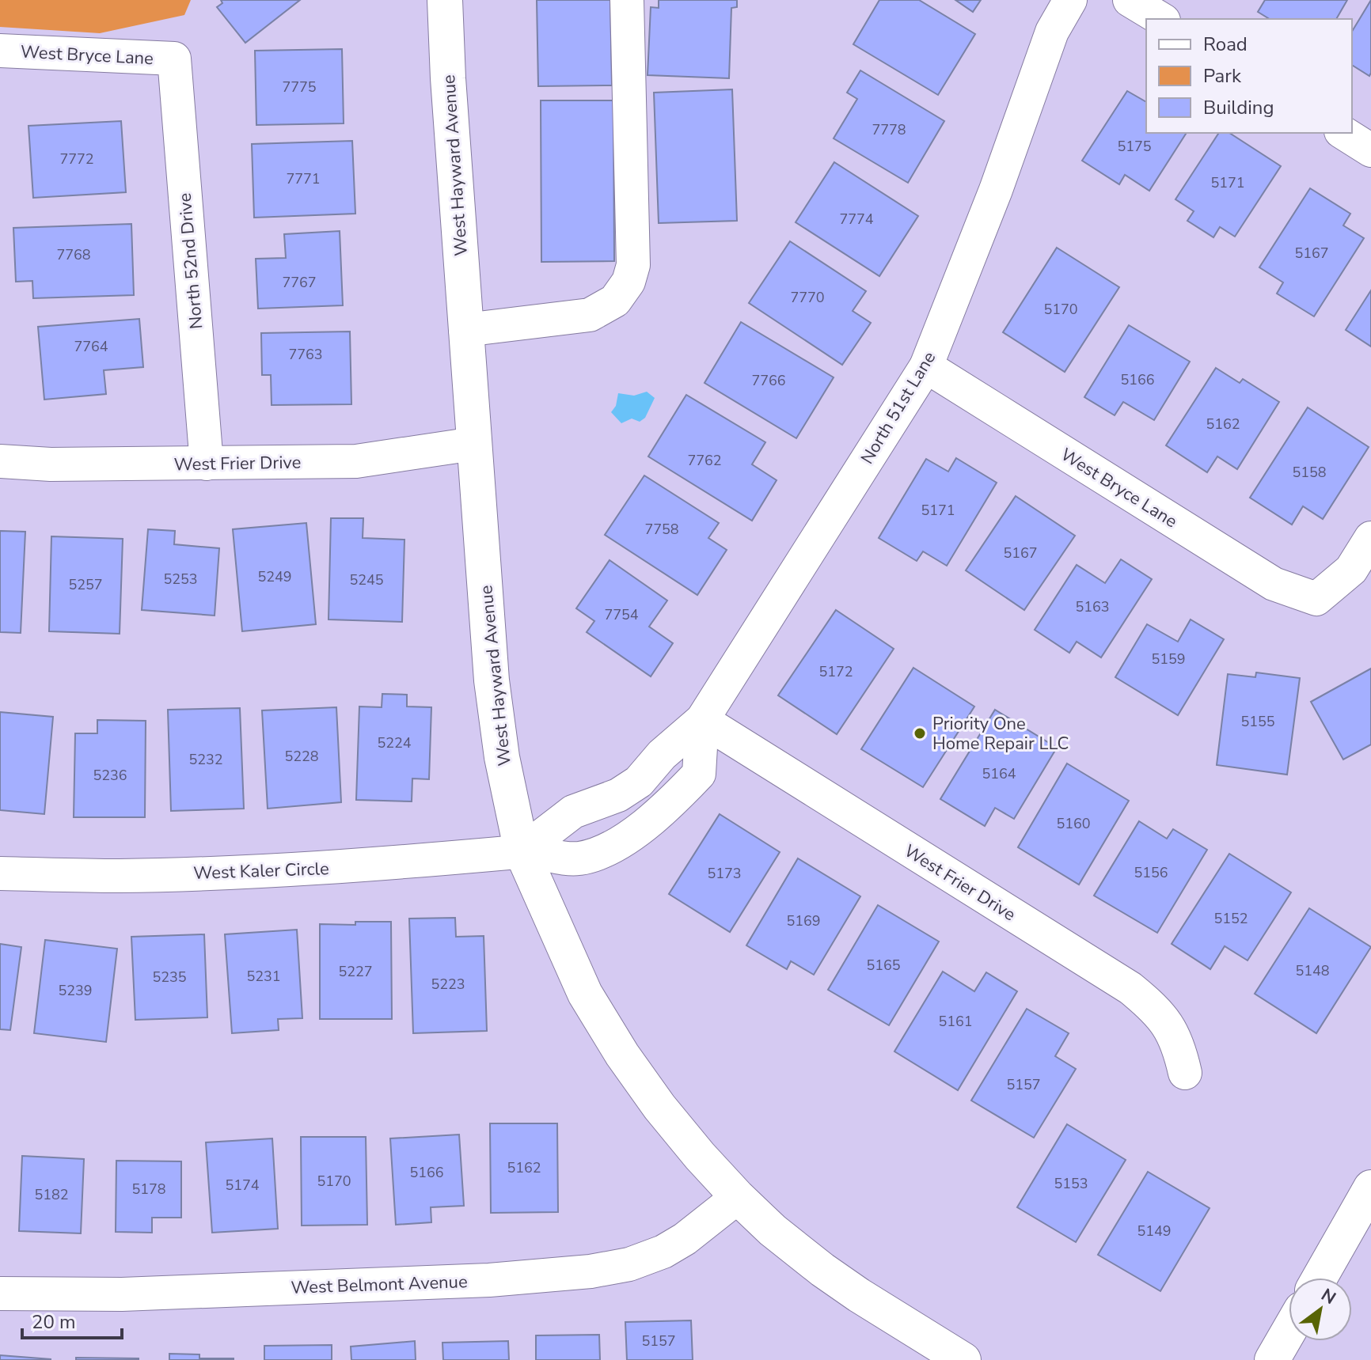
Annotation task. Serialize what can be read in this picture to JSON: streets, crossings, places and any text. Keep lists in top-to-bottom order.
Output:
{
  "streets": {
    "street": [
      "West Bryce Lane",
      "West Hayward Avenue",
      "North 52nd Drive",
      "North 51st Lane",
      "West Frier Drive",
      "West Kaler Circle",
      "West Belmont Avenue"
    ]
  },
  "crossings": [
    ["West Bryce Lane", "North 52nd Drive"],
    ["West Bryce Lane", "North 51st Lane"],
    ["West Hayward Avenue", "North 51st Lane"],
    ["West Hayward Avenue", "West Frier Drive"],
    ["West Hayward Avenue", "West Kaler Circle"],
    ["West Hayward Avenue", "West Belmont Avenue"],
    ["North 52nd Drive", "West Frier Drive"],
    ["North 51st Lane", "West Frier Drive"],
    ["North 51st Lane", "West Kaler Circle"]
  ],
  "places": ["Priority One Home Repair LLC"],
  "house_numbers": [
    "7775",
    "7778",
    "5175",
    "7772",
    "7771",
    "5171",
    "7774",
    "5167",
    "7768",
    "7767",
    "7770",
    "5170",
    "7764",
    "7763",
    "5166",
    "7766",
    "5162",
    "7762",
    "5158",
    "5171",
    "7758",
    "5167",
    "5249",
    "5253",
    "5245",
    "5257",
    "5163",
    "7754",
    "5159",
    "5172",
    "5155",
    "5224",
    "5228",
    "5232",
    "5164",
    "5236",
    "5160",
    "5156",
    "5173",
    "5152",
    "5169",
    "5165",
    "5148",
    "5227",
    "5231",
    "5235",
    "5223",
    "5239",
    "5161",
    "5157",
    "5162",
    "5166",
    "5170",
    "5153",
    "5174",
    "5178",
    "5182",
    "5149",
    "5157"
  ],
  "legend": ["Road", "Park", "Building"],
  "scale_bar": "20 m",
  "north": "top right"
}
